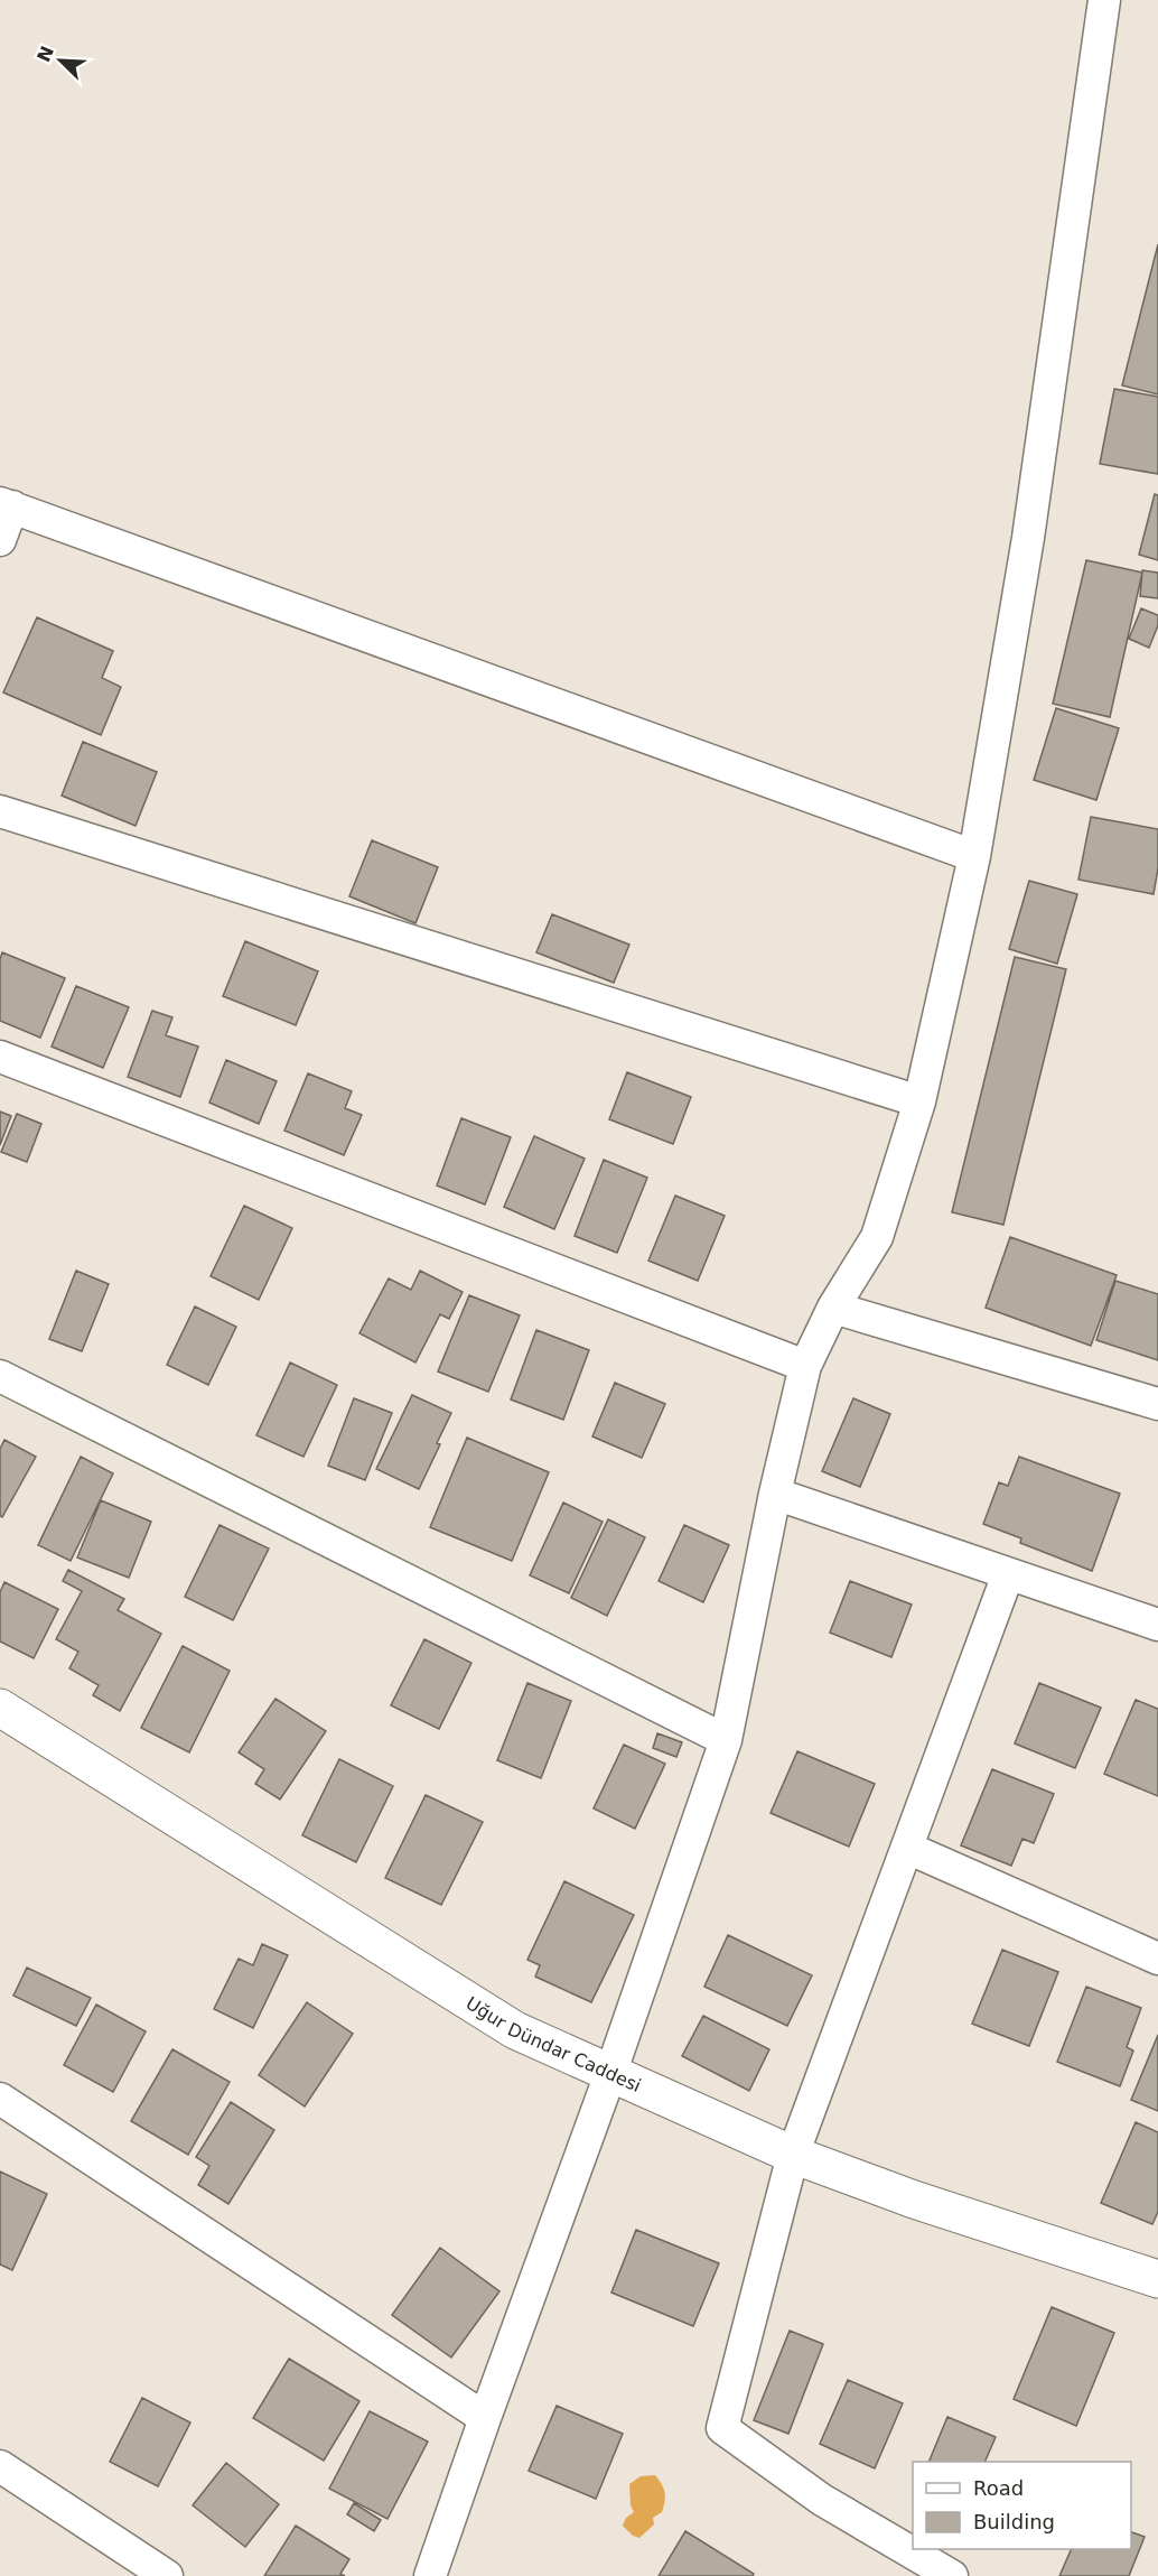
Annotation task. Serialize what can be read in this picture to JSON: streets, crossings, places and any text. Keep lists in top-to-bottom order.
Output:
{
  "streets": {
    "street": ["Uğur Dündar Caddesi"]
  },
  "legend": ["Road", "Building"],
  "north": "top left"
}
